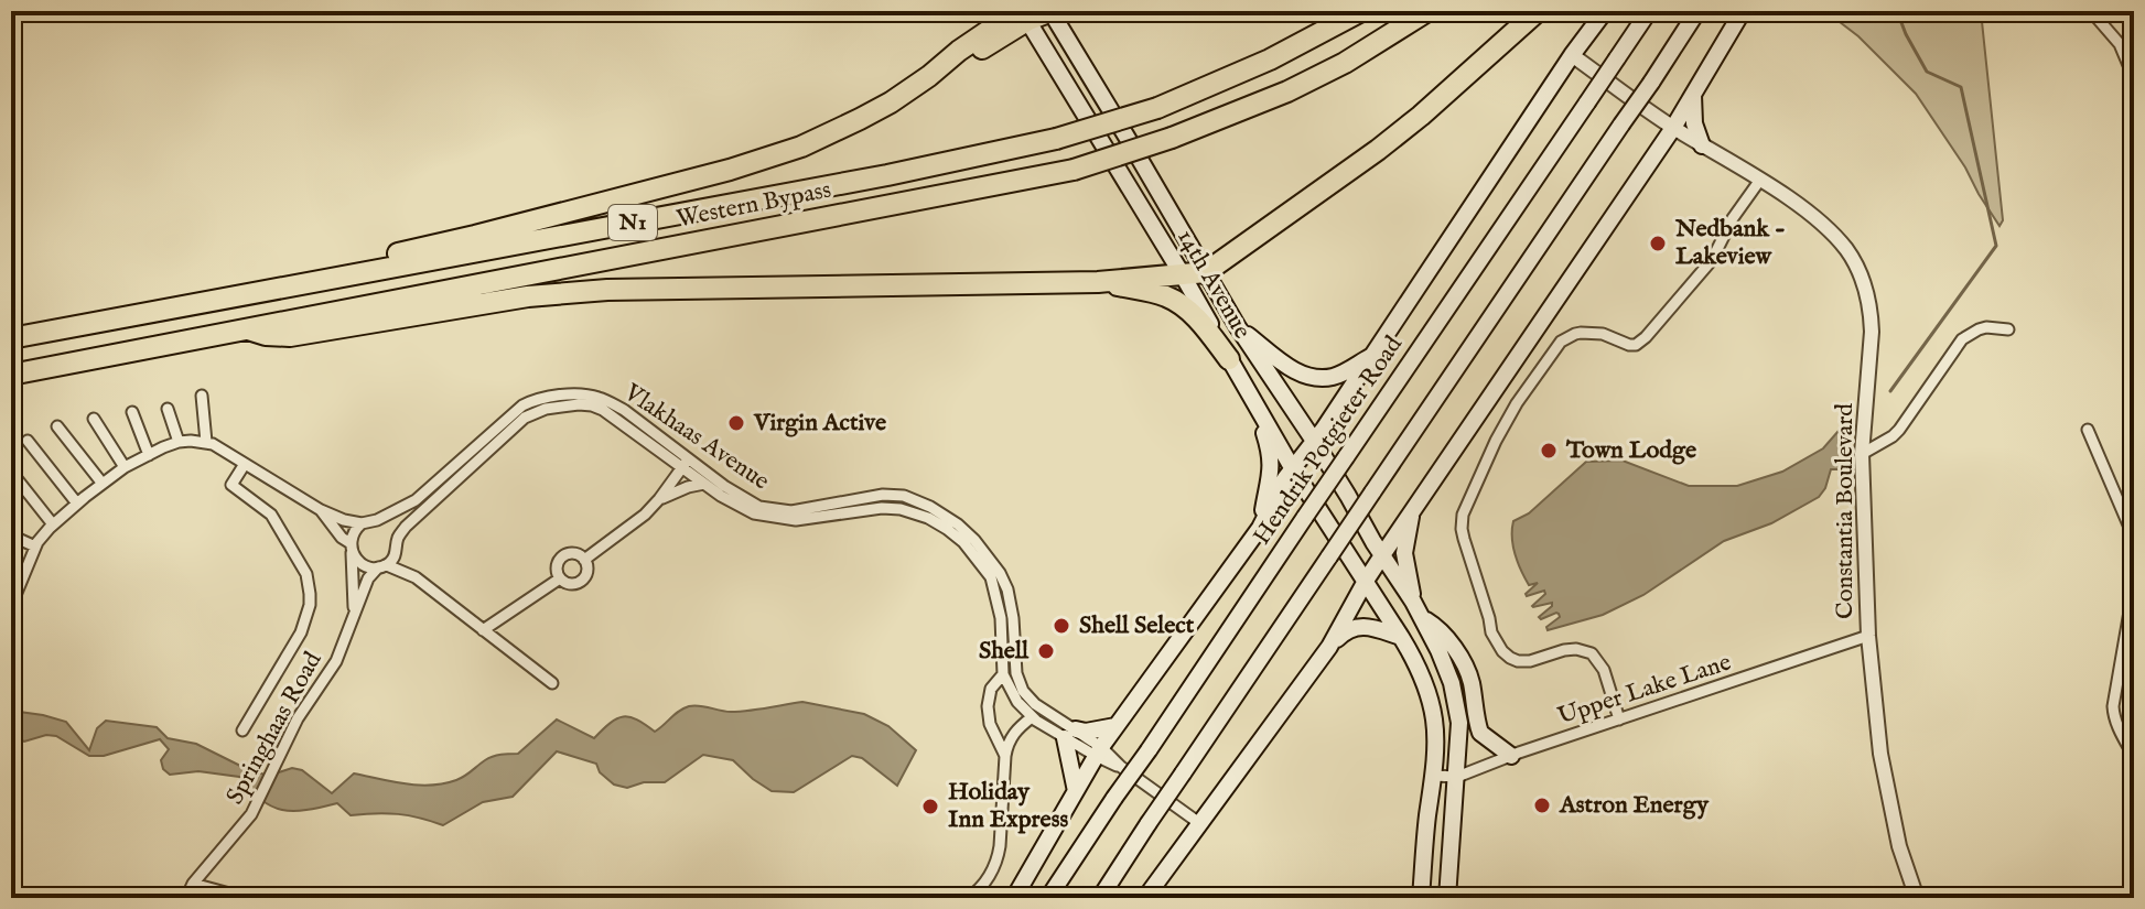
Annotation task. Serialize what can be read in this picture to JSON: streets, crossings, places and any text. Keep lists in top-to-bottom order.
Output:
{
  "streets": {
    "highway": ["Western Bypass", "N1"],
    "main road": ["14th Avenue", "Hendrik Potgieter Road"],
    "street": [
      "Vlakhaas Avenue",
      "Constantia Boulevard",
      "Upper Lake Lane",
      "Springhaas Road"
    ]
  },
  "crossings": [
    ["14th Avenue", "Upper Lake Lane"],
    ["Vlakhaas Avenue", "Springhaas Road"],
    ["Constantia Boulevard", "Upper Lake Lane"]
  ],
  "places": [
    "Nedbank - Lakeview",
    "Virgin Active",
    "Town Lodge",
    "Shell Select",
    "Shell",
    "Astron Energy",
    "Holiday Inn Express"
  ]
}
